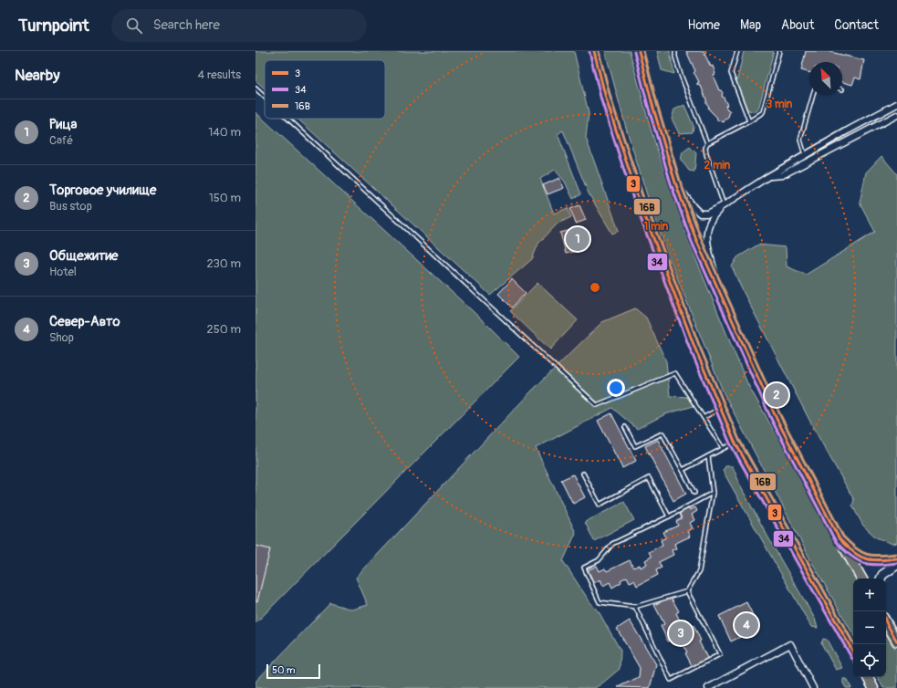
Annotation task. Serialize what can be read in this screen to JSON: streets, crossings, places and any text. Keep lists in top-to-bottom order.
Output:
{
  "lines": ["transit line 3", "transit line 16В", "transit line 34"],
  "legend": ["3", "34", "16В"],
  "scale_bar": "50 m",
  "north": "top left",
  "page": {
    "header": "Turnpoint",
    "search": "Search here",
    "nav": [
      "Home",
      "Map",
      "About",
      "Contact"
    ],
    "heading": ["Nearby", "4 results"],
    "list": [
      {
        "mark": "1",
        "name": "Рица",
        "note": "Café",
        "value": "140 m"
      },
      {
        "mark": "2",
        "name": "Торговое училище",
        "note": "Bus stop",
        "value": "150 m"
      },
      {
        "mark": "3",
        "name": "Общежитие",
        "note": "Hotel",
        "value": "230 m"
      },
      {
        "mark": "4",
        "name": "Север-Авто",
        "note": "Shop",
        "value": "250 m"
      }
    ],
    "pins": [
      "1",
      "2",
      "4",
      "3"
    ],
    "map_buttons": ["+", "−"],
    "scale": "50 m"
  },
  "rings": ["3 min", "2 min", "1 min"]
}
